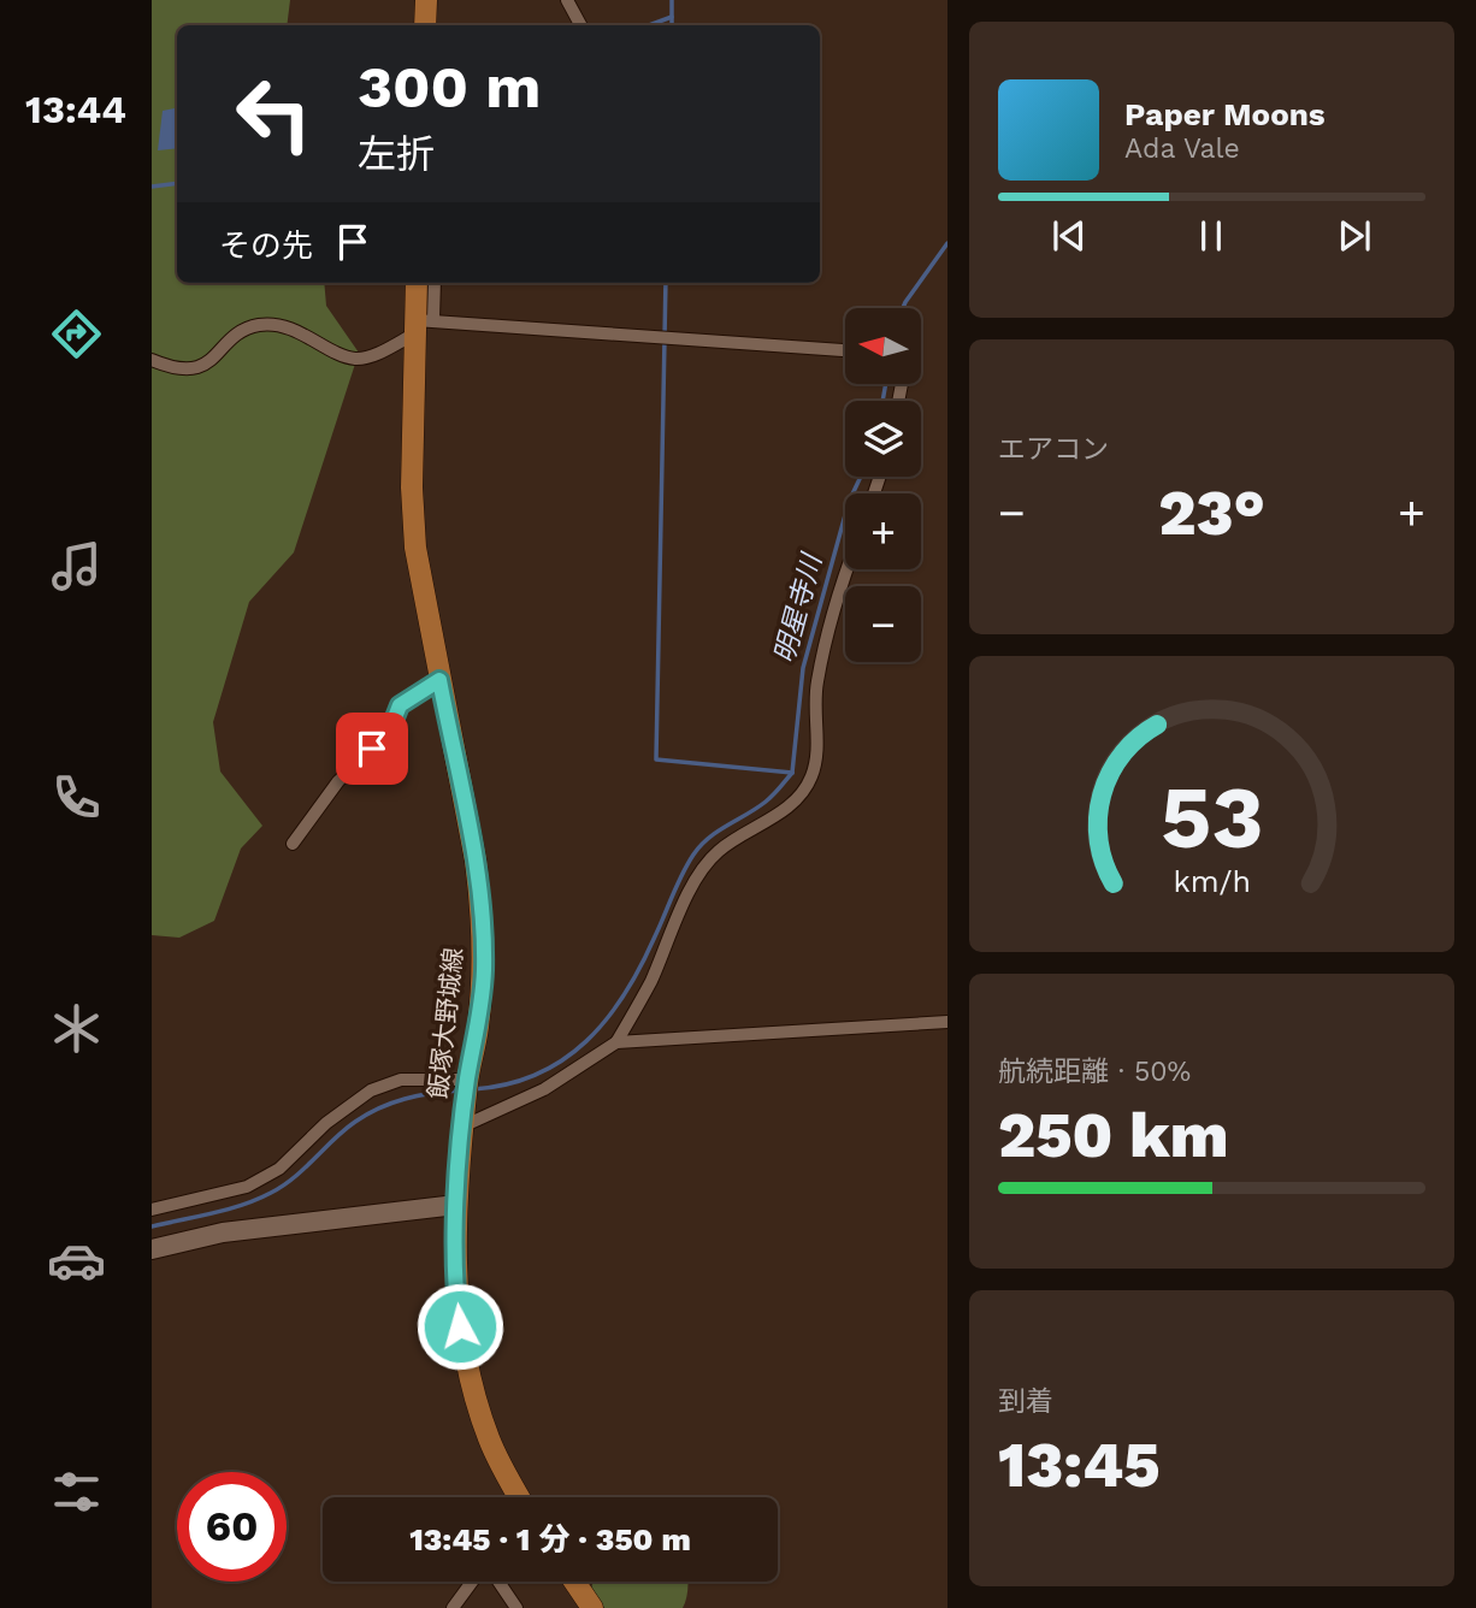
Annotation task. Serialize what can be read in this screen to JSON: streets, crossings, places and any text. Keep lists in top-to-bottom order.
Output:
{
  "streets": {
    "main road": ["飯塚大野城線"]
  },
  "water": ["明星寺川"],
  "north": "left",
  "page": {
    "tabs": "13:44",
    "turn": ["300 m", "左折"],
    "song": ["Paper Moons", "Ada Vale"],
    "then": "その先",
    "map_buttons": ["+", "−"],
    "tile": [
      "エアコン",
      ["航続距離 · 50%", "250 km"],
      ["到着", "13:45"]
    ],
    "heat": ["−", "23°", "+"],
    "limit": "60",
    "trip": "13:45 · 1 分 · 350 m",
    "gauge": ["53", "km/h"]
  }
}
